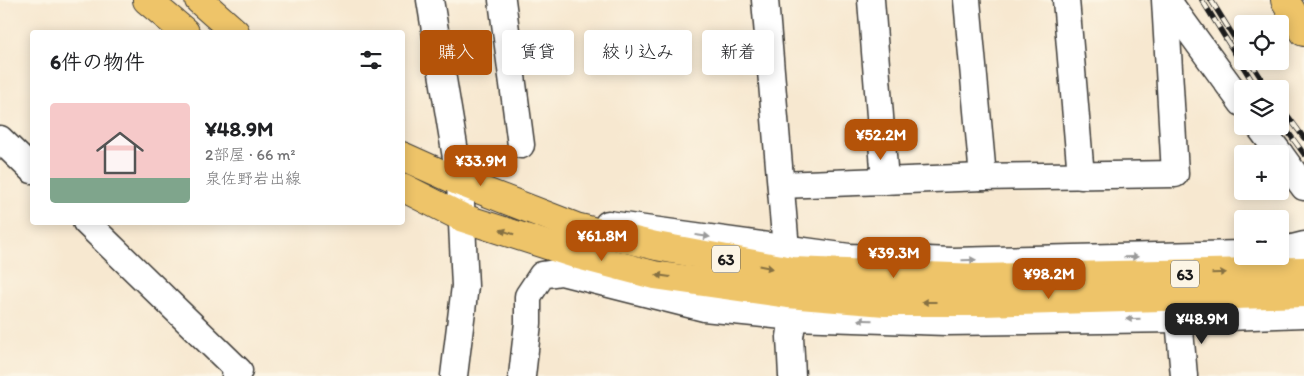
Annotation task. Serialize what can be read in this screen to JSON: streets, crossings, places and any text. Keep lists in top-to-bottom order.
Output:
{
  "streets": {
    "main road": ["63"]
  },
  "page": {
    "map_buttons": ["+", "−"],
    "chip": [
      "購入",
      "賃貸",
      "絞り込み",
      "新着"
    ],
    "heading": "6件の物件",
    "list": [
      {
        "name": "¥48.9M",
        "note": "2部屋 · 66 m² · 泉佐野岩出線"
      }
    ],
    "price": [
      "¥52.2M",
      "¥33.9M",
      "¥61.8M",
      "¥39.3M",
      "¥98.2M",
      "¥48.9M"
    ]
  }
}
